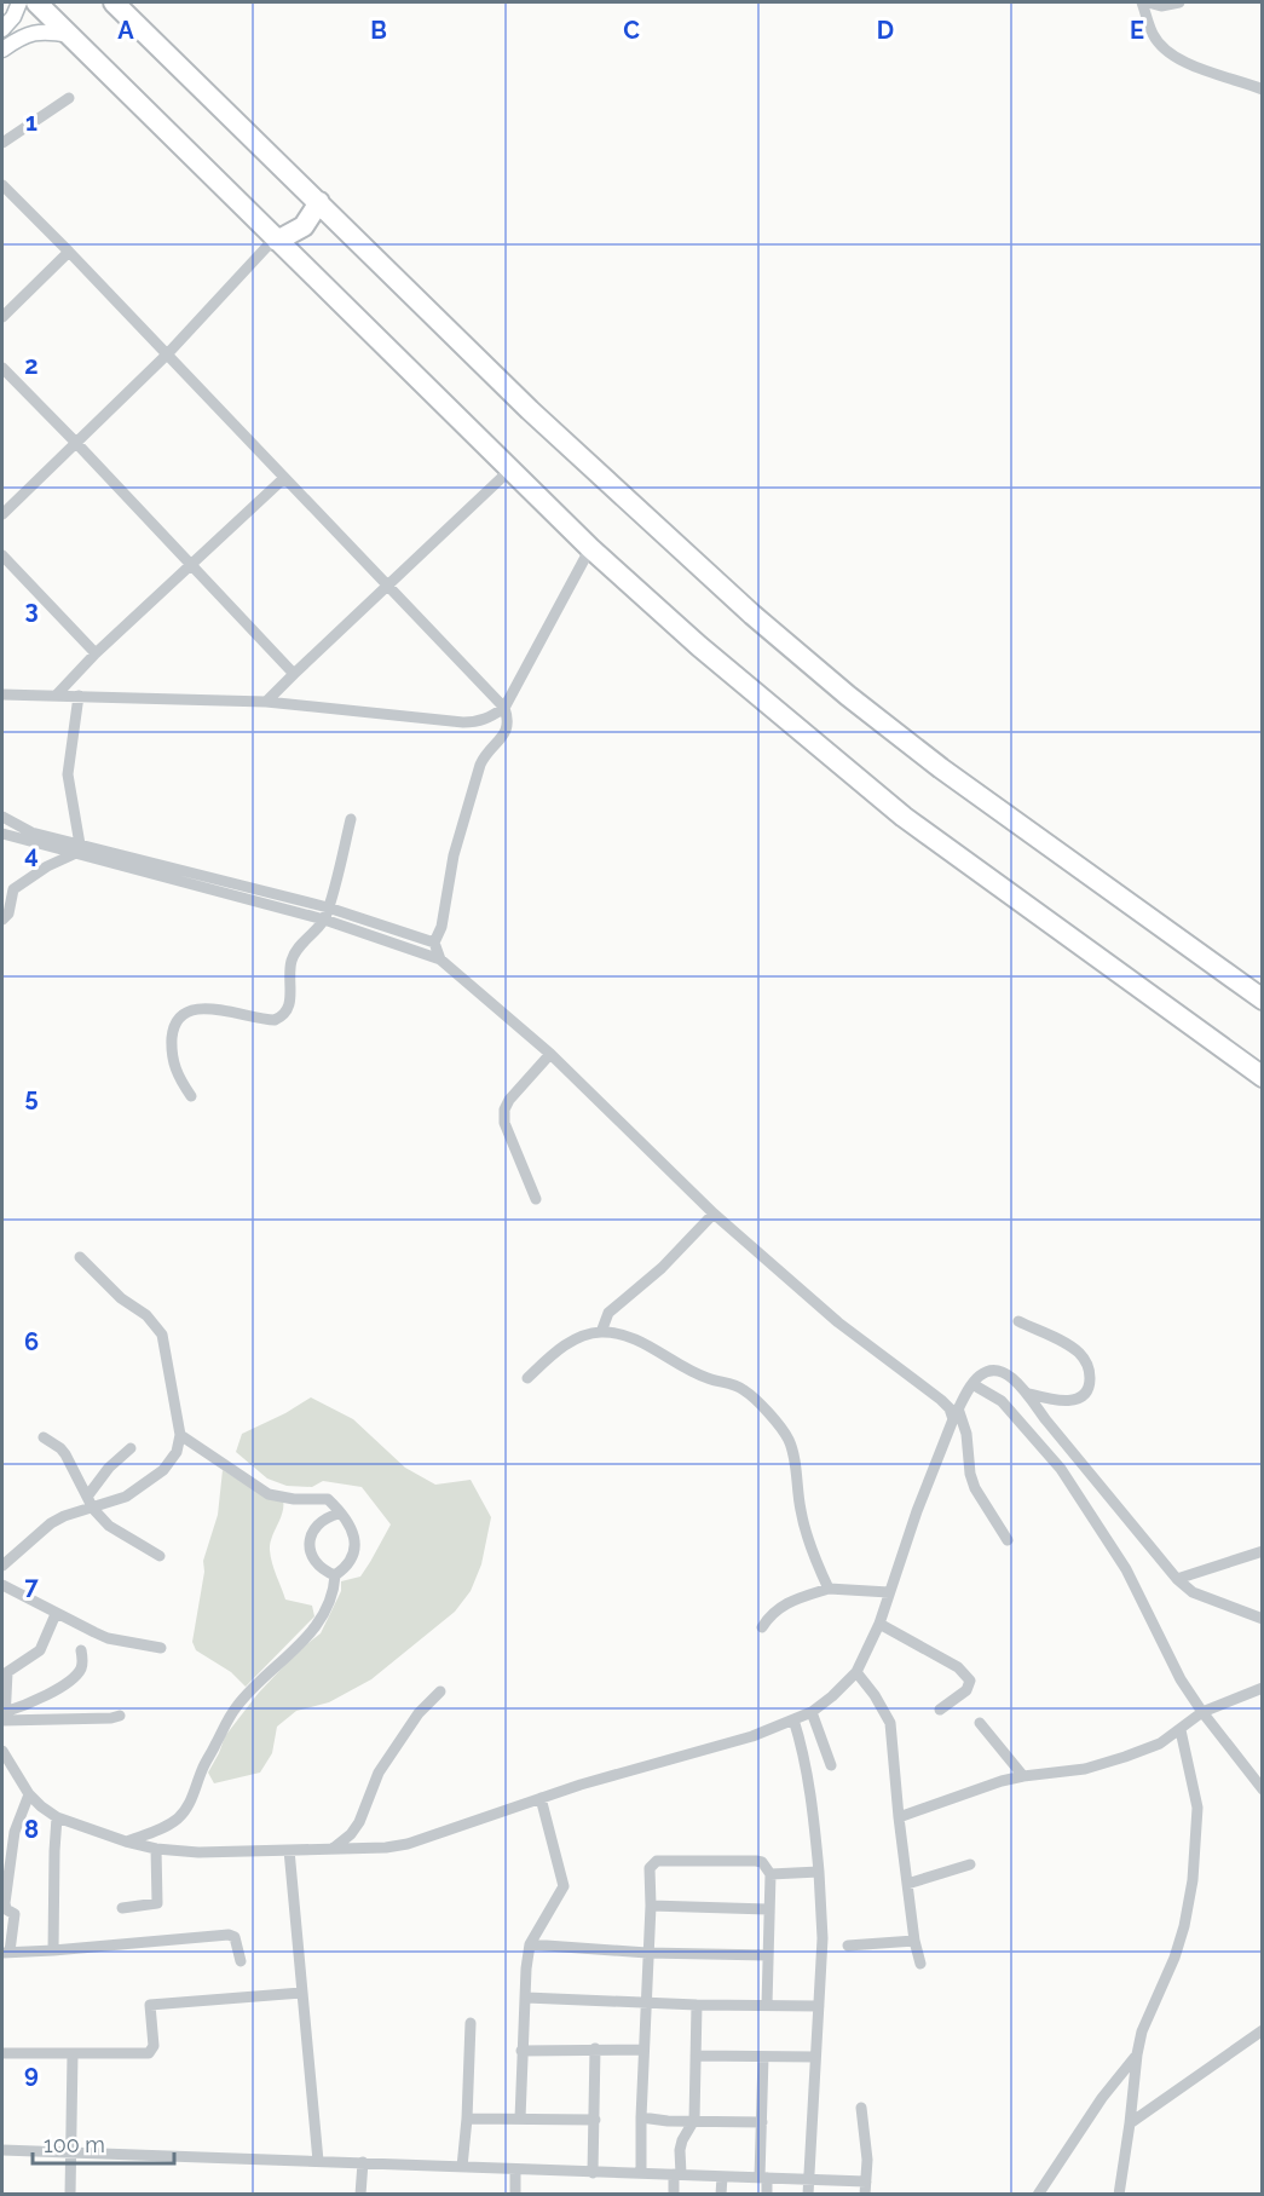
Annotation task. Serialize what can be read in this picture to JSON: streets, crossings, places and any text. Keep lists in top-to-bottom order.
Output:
{
  "scale_bar": "100 m",
  "grid": {
    "columns": [
      "A",
      "B",
      "C",
      "D",
      "E"
    ],
    "rows": [
      "1",
      "2",
      "3",
      "4",
      "5",
      "6",
      "7",
      "8",
      "9"
    ]
  }
}
